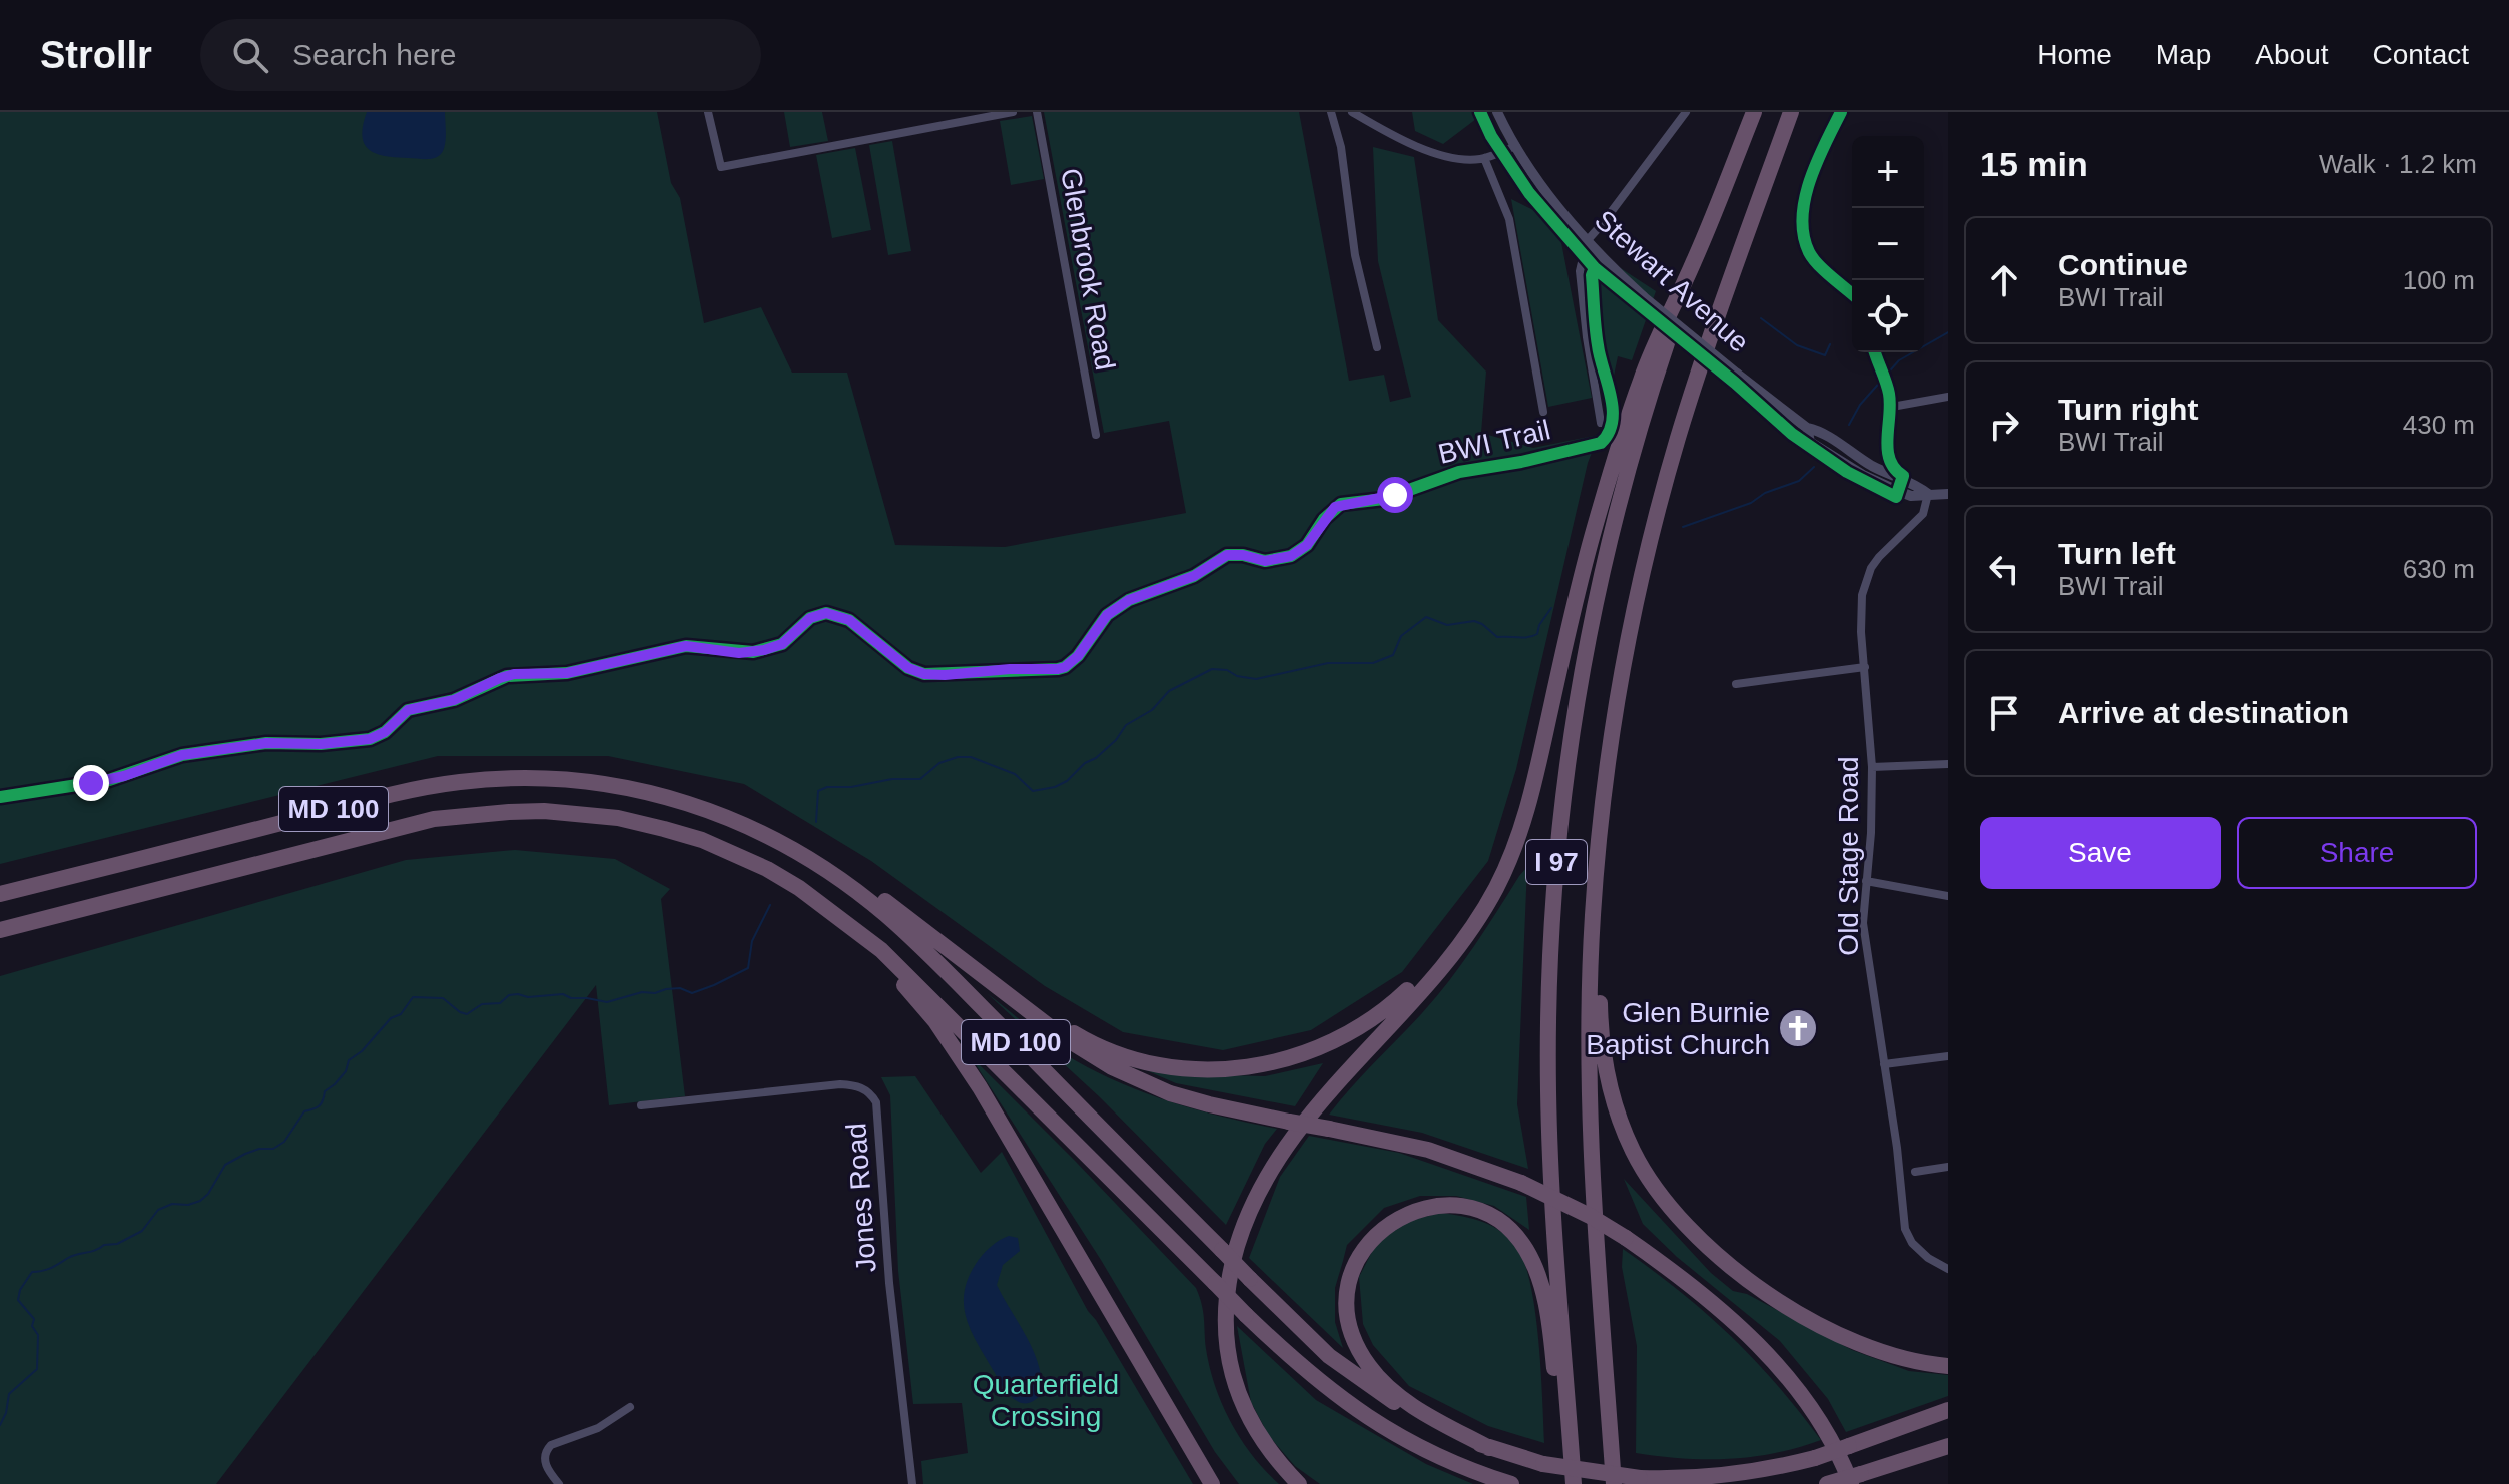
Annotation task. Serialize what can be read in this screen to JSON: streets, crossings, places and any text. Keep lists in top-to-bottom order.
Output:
{
  "streets": {
    "highway": ["MD 100", "I 97"],
    "street": [
      "Glenbrook Road",
      "Stewart Avenue",
      "Old Stage Road",
      "Jones Road"
    ],
    "cycle path": ["BWI Trail"]
  },
  "crossings": [
    ["Stewart Avenue", "Old Stage Road"]
  ],
  "parks": ["Quarterfield Crossing"],
  "places": {
    "church": ["Glen Burnie Baptist Church"]
  },
  "page": {
    "header": "Strollr",
    "search": "Search here",
    "nav": [
      "Home",
      "Map",
      "About",
      "Contact"
    ],
    "heading": ["15 min", "Walk · 1.2 km"],
    "map_buttons": ["+", "−"],
    "list": [
      ["Continue", "BWI Trail", "100 m"],
      ["Turn right", "BWI Trail", "430 m"],
      ["Turn left", "BWI Trail", "630 m"],
      "Arrive at destination"
    ],
    "buttons": ["Save", "Share"]
  }
}
